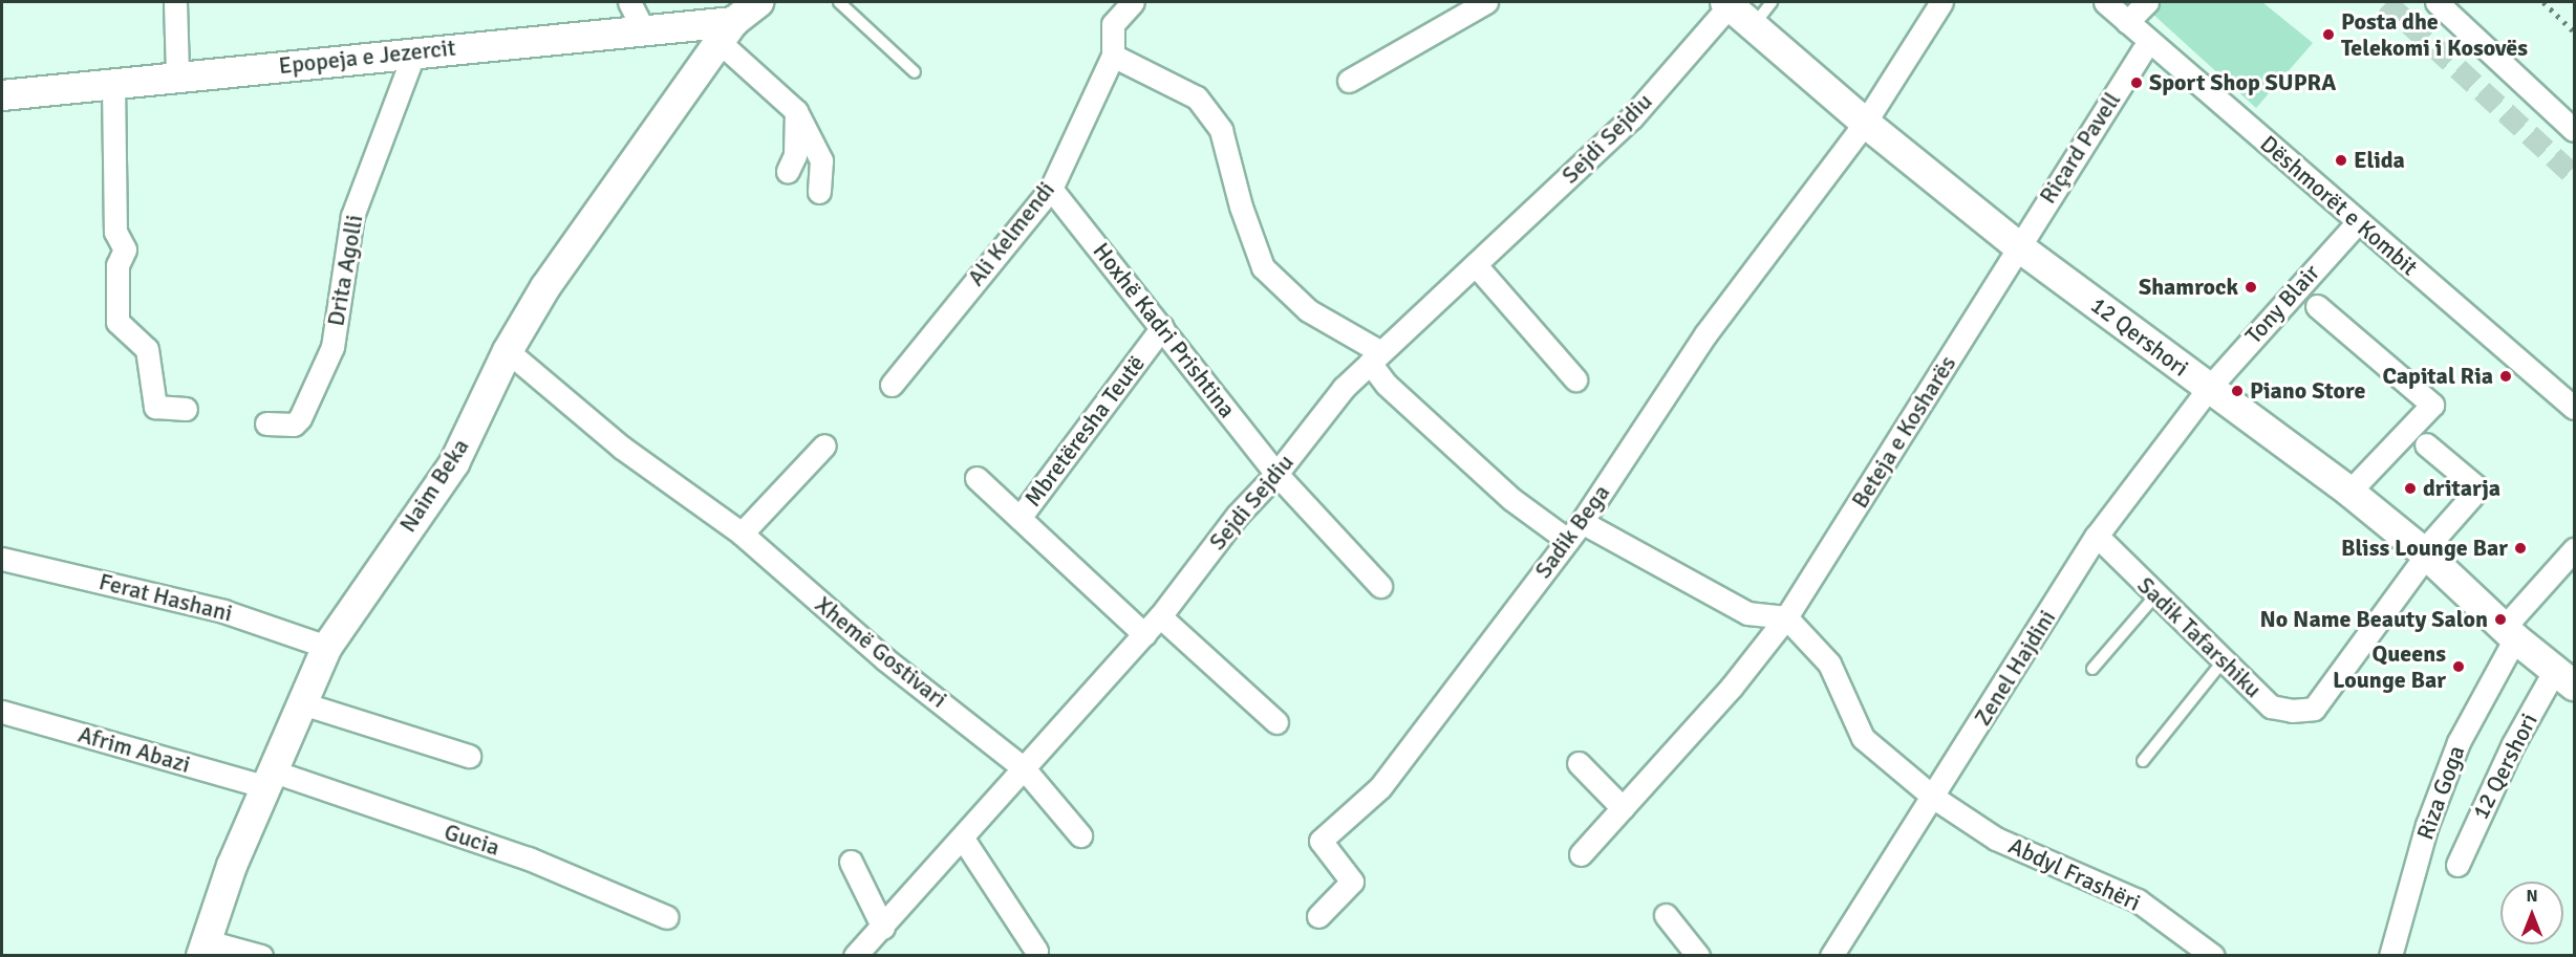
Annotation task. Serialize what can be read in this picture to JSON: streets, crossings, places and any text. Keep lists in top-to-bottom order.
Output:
{
  "streets": {
    "street": [
      "Epopeja e Jezercit",
      "Sejdi Sejdiu",
      "Riçard Pavell",
      "Dëshmorët e Kombit",
      "Ali Kelmendi",
      "Drita Agolli",
      "Tony Blair",
      "Hoxhë Kadri Prishtina",
      "12 Qershori",
      "Mbretëresha Teutë",
      "Beteja e Kosharës",
      "Naim Beka",
      "Sadik Bega",
      "Ferat Hashani",
      "Sadik Tafarshiku",
      "Xhemë Gostivari",
      "Zenel Hajdini",
      "Afrim Abazi",
      "Riza Goga",
      "Gucia",
      "Abdyl Frashëri"
    ]
  },
  "crossings": [
    ["Epopeja e Jezercit", "Drita Agolli"],
    ["Epopeja e Jezercit", "Naim Beka"],
    ["Sejdi Sejdiu", "Hoxhë Kadri Prishtina"],
    ["Sejdi Sejdiu", "12 Qershori"],
    ["Sejdi Sejdiu", "Mbretëresha Teutë"],
    ["Sejdi Sejdiu", "Xhemë Gostivari"],
    ["Riçard Pavell", "12 Qershori"],
    ["Riçard Pavell", "Beteja e Kosharës"],
    ["Dëshmorët e Kombit", "Tony Blair"],
    ["Ali Kelmendi", "Hoxhë Kadri Prishtina"],
    ["Tony Blair", "12 Qershori"],
    ["Tony Blair", "Zenel Hajdini"],
    ["Hoxhë Kadri Prishtina", "Mbretëresha Teutë"],
    ["12 Qershori", "Beteja e Kosharës"],
    ["12 Qershori", "Sadik Bega"],
    ["12 Qershori", "Sadik Tafarshiku"],
    ["12 Qershori", "Zenel Hajdini"],
    ["12 Qershori", "Riza Goga"],
    ["Naim Beka", "Ferat Hashani"],
    ["Naim Beka", "Xhemë Gostivari"],
    ["Naim Beka", "Afrim Abazi"],
    ["Naim Beka", "Gucia"],
    ["Sadik Tafarshiku", "Zenel Hajdini"],
    ["Zenel Hajdini", "Abdyl Frashëri"],
    ["Afrim Abazi", "Gucia"]
  ],
  "places": [
    "Posta dhe Telekomi i Kosovës",
    "Sport Shop SUPRA",
    "Elida",
    "Shamrock",
    "Capital Ria",
    "Piano Store",
    "dritarja",
    "Bliss Lounge Bar",
    "No Name Beauty Salon",
    "Queens Lounge Bar"
  ],
  "north": "top"
}
